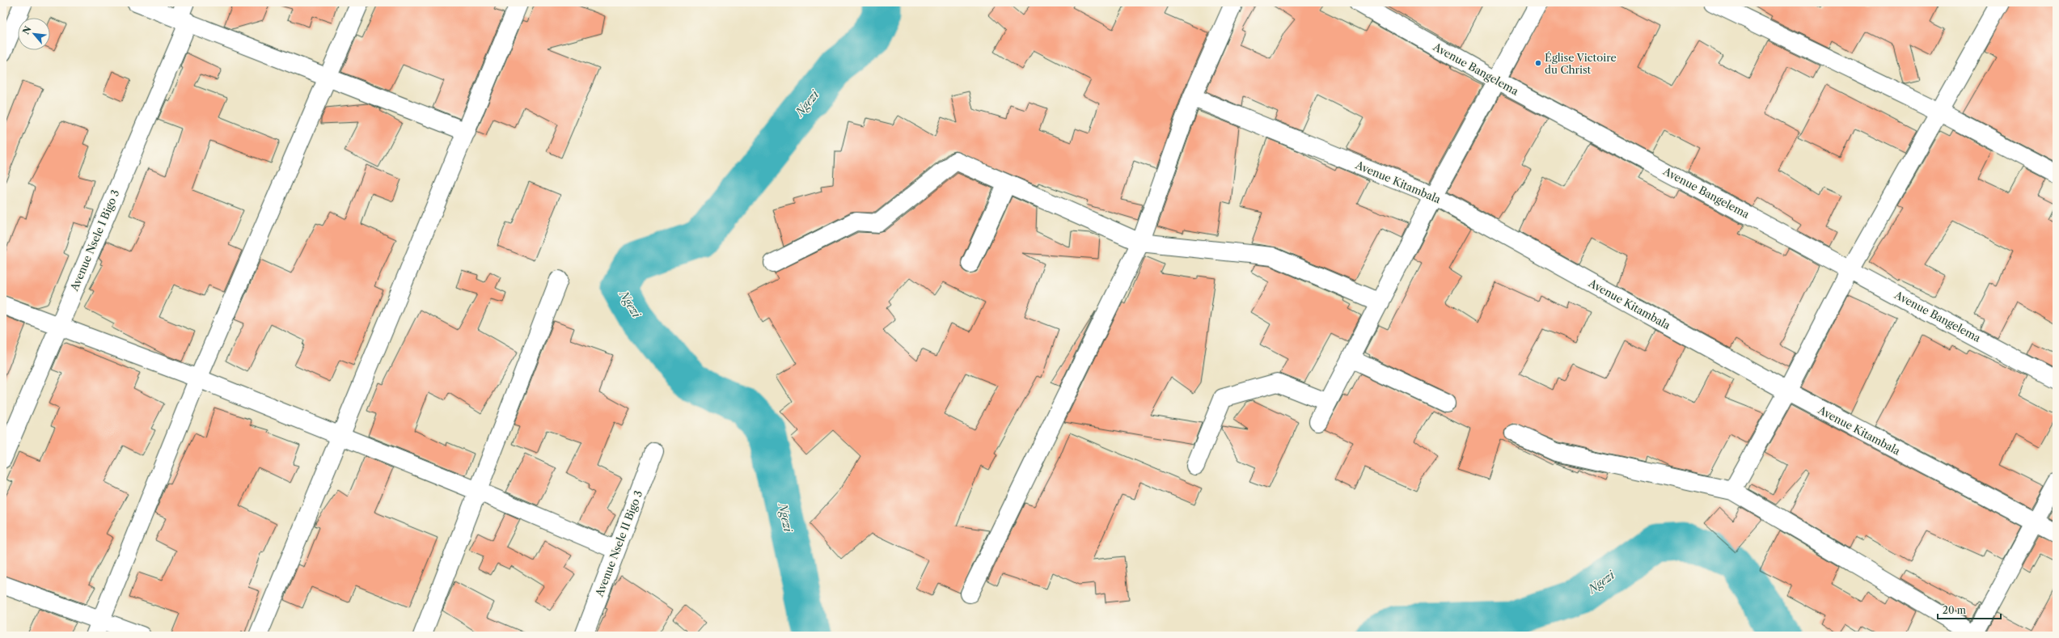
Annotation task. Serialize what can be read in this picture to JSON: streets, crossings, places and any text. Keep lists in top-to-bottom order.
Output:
{
  "streets": {
    "street": [
      "Avenue Bangelema",
      "Avenue Kitambala",
      "Avenue Nsele I Bigo 3",
      "Avenue Nsele II Bigo 3"
    ]
  },
  "water": ["Ngezi"],
  "places": ["Église Victoire du Christ"],
  "scale_bar": "20 m",
  "north": "top left"
}
